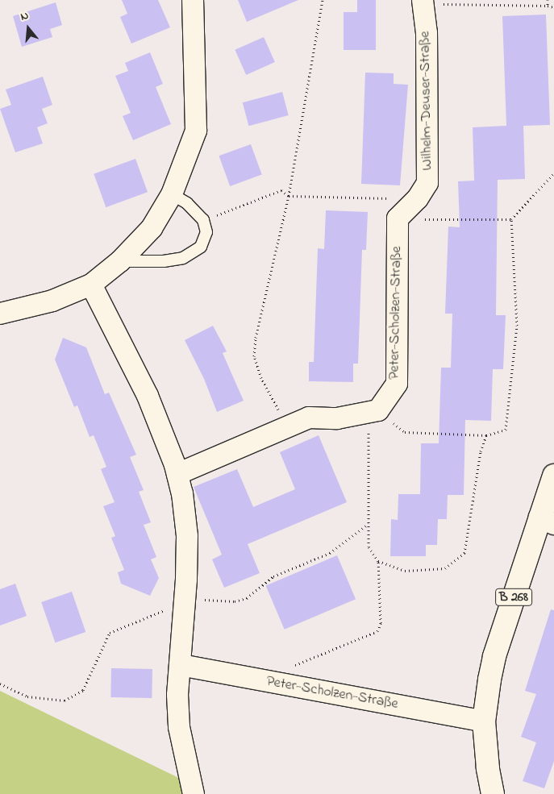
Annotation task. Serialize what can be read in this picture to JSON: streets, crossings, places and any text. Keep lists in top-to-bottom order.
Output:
{
  "streets": {
    "main road": ["B 268"],
    "street": ["Wilhelm-Deuser-Straße", "Peter-Scholzen-Straße"]
  },
  "crossings": [
    ["Peter-Scholzen-Straße", "B 268"]
  ],
  "north": "top"
}
